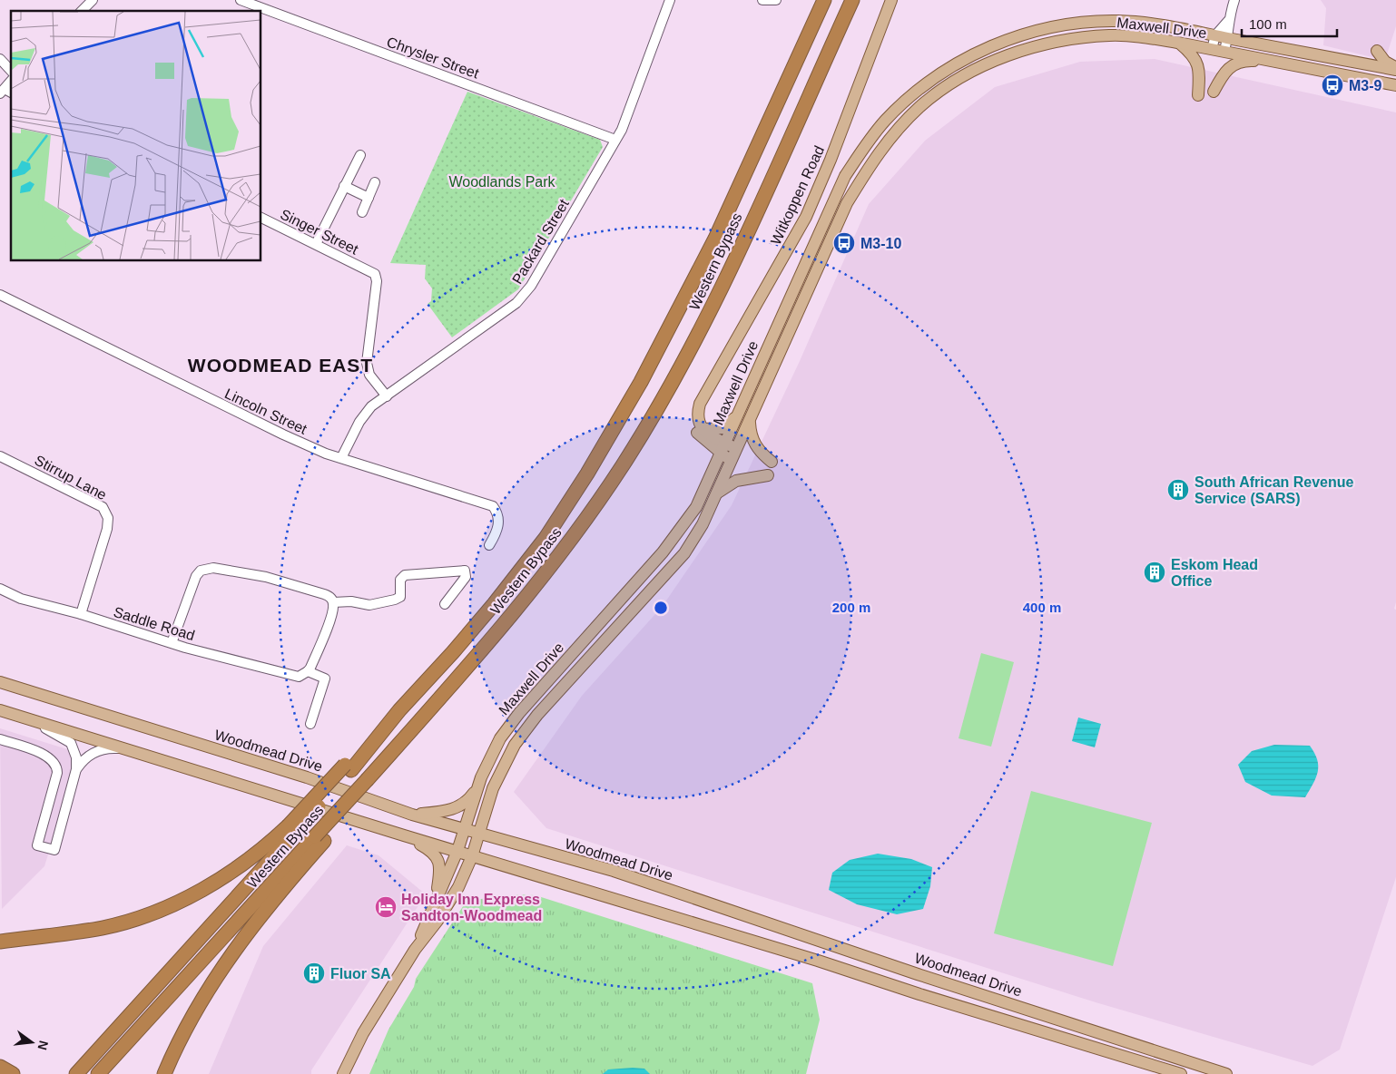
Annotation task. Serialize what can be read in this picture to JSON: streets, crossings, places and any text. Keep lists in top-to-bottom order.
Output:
{
  "streets": {
    "highway": ["Western Bypass"],
    "main road": ["Maxwell Drive", "Witkoppen Road", "Woodmead Drive"],
    "street": [
      "Chrysler Street",
      "Singer Street",
      "Packard Street",
      "Lincoln Street",
      "Stirrup Lane",
      "Saddle Road"
    ]
  },
  "crossings": [
    ["Maxwell Drive", "Witkoppen Road"],
    ["Maxwell Drive", "Woodmead Drive"],
    ["Chrysler Street", "Packard Street"],
    ["Singer Street", "Packard Street"],
    ["Packard Street", "Lincoln Street"],
    ["Stirrup Lane", "Saddle Road"]
  ],
  "districts": ["WOODMEAD EAST"],
  "parks": ["Woodlands Park"],
  "places": {
    "bus stop": ["M3-9", "M3-10"],
    "building": ["South African Revenue Service (SARS)", "Eskom Head Office", "Fluor SA"],
    "hotel": ["Holiday Inn Express Sandton-Woodmead"]
  },
  "scale_bar": "100 m",
  "north": "right",
  "rings": ["200 m", "400 m"]
}
